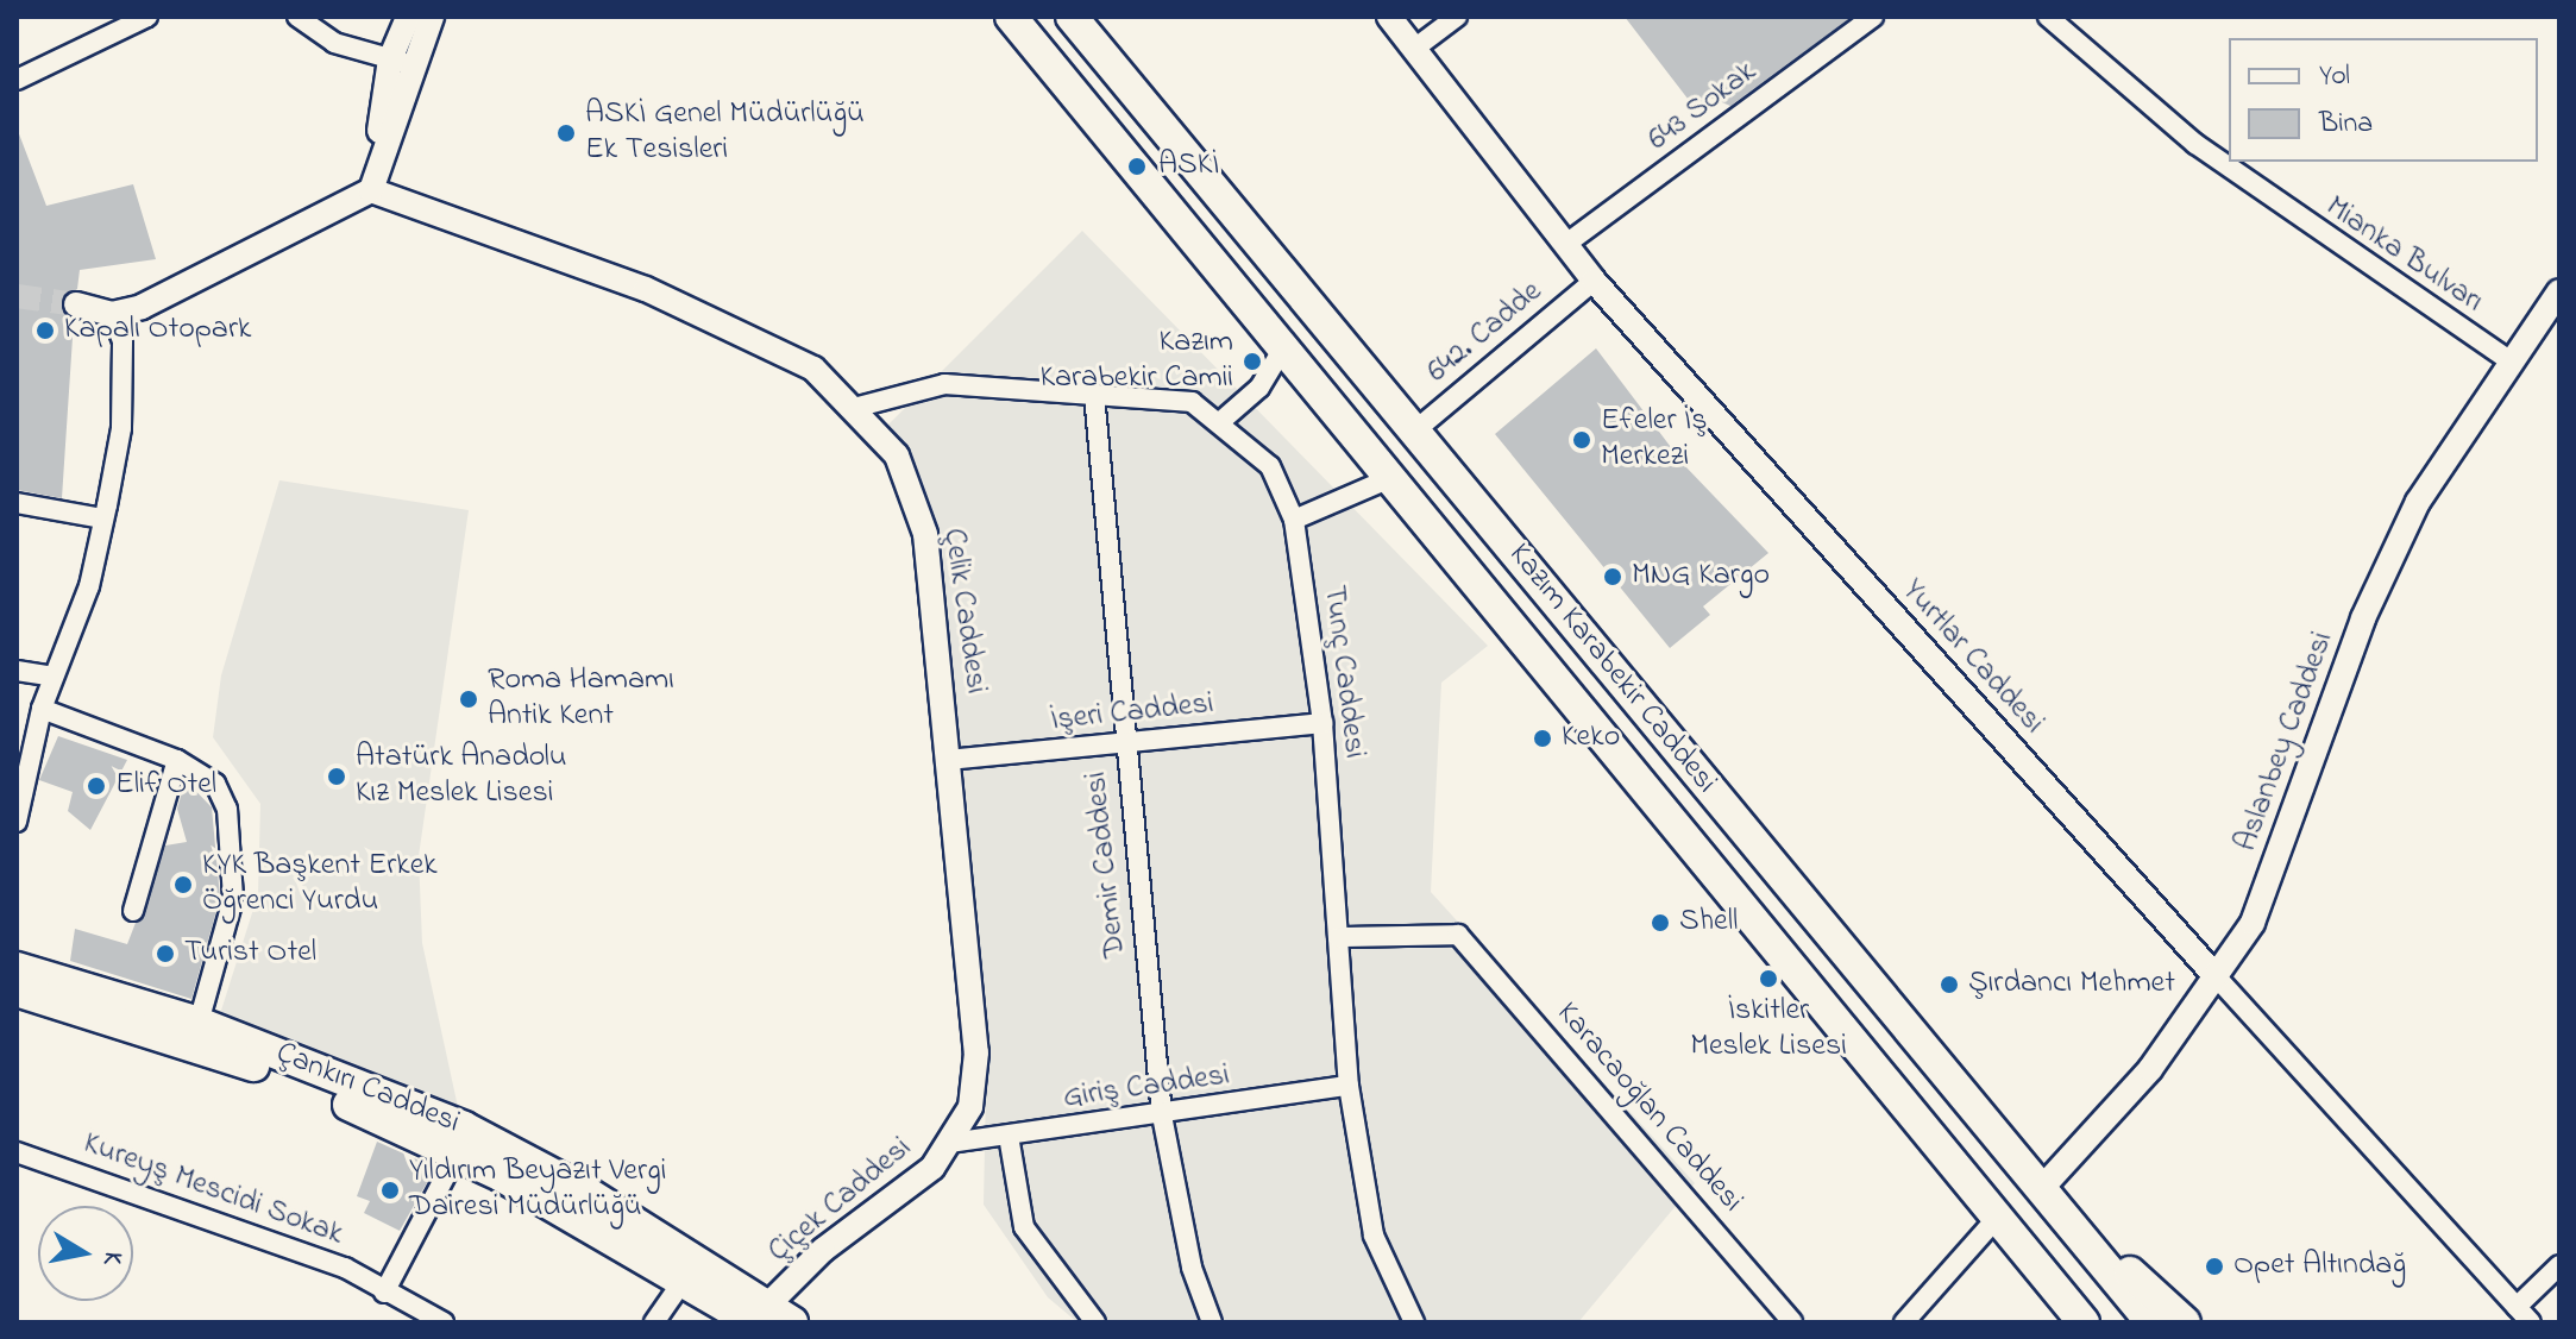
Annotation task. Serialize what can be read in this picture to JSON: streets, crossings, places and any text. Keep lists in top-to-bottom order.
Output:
{
  "streets": {
    "main road": ["Kazım Karabekir Caddesi", "Çankırı Caddesi"],
    "street": [
      "643 Sokak",
      "Mianka Bulvarı",
      "642. Cadde",
      "Çelik Caddesi",
      "Yurtlar Caddesi",
      "Tunç Caddesi",
      "İşeri Caddesi",
      "Aslanbey Caddesi",
      "Demir Caddesi",
      "Giriş Caddesi",
      "Karacaoğlan Caddesi",
      "Kureyş Mescidi Sokak",
      "Çiçek Caddesi"
    ]
  },
  "crossings": [
    ["643 Sokak", "Yurtlar Caddesi"],
    ["Mianka Bulvarı", "Aslanbey Caddesi"],
    ["642. Cadde", "Yurtlar Caddesi"],
    ["642. Cadde", "Kazım Karabekir Caddesi"],
    ["Çelik Caddesi", "Tunç Caddesi"],
    ["Çelik Caddesi", "İşeri Caddesi"],
    ["Çelik Caddesi", "Giriş Caddesi"],
    ["Çelik Caddesi", "Çiçek Caddesi"],
    ["Yurtlar Caddesi", "Aslanbey Caddesi"],
    ["Kazım Karabekir Caddesi", "Aslanbey Caddesi"],
    ["Tunç Caddesi", "İşeri Caddesi"],
    ["Tunç Caddesi", "Demir Caddesi"],
    ["Tunç Caddesi", "Giriş Caddesi"],
    ["Tunç Caddesi", "Karacaoğlan Caddesi"],
    ["İşeri Caddesi", "Demir Caddesi"],
    ["Demir Caddesi", "Giriş Caddesi"],
    ["Giriş Caddesi", "Çiçek Caddesi"],
    ["Çankırı Caddesi", "Çiçek Caddesi"]
  ],
  "places": [
    "ASKİ Genel Müdürlüğü Ek Tesisleri",
    "ASKİ",
    "Kapalı Otopark",
    "Kazım Karabekir Camii",
    "Efeler İş Merkezi",
    "MNG Kargo",
    "Roma Hamamı Antik Kent",
    "Keko",
    "Atatürk Anadolu Kız Meslek Lisesi",
    "Elif Otel",
    "KYK Başkent Erkek Öğrenci Yurdu",
    "Shell",
    "Turist Otel",
    "İskitler Meslek Lisesi",
    "Şırdancı Mehmet",
    "Yıldırım Beyazıt Vergi Dairesi Müdürlüğü",
    "Opet Altındağ"
  ],
  "legend": ["Yol", "Bina"],
  "north": "right"
}
